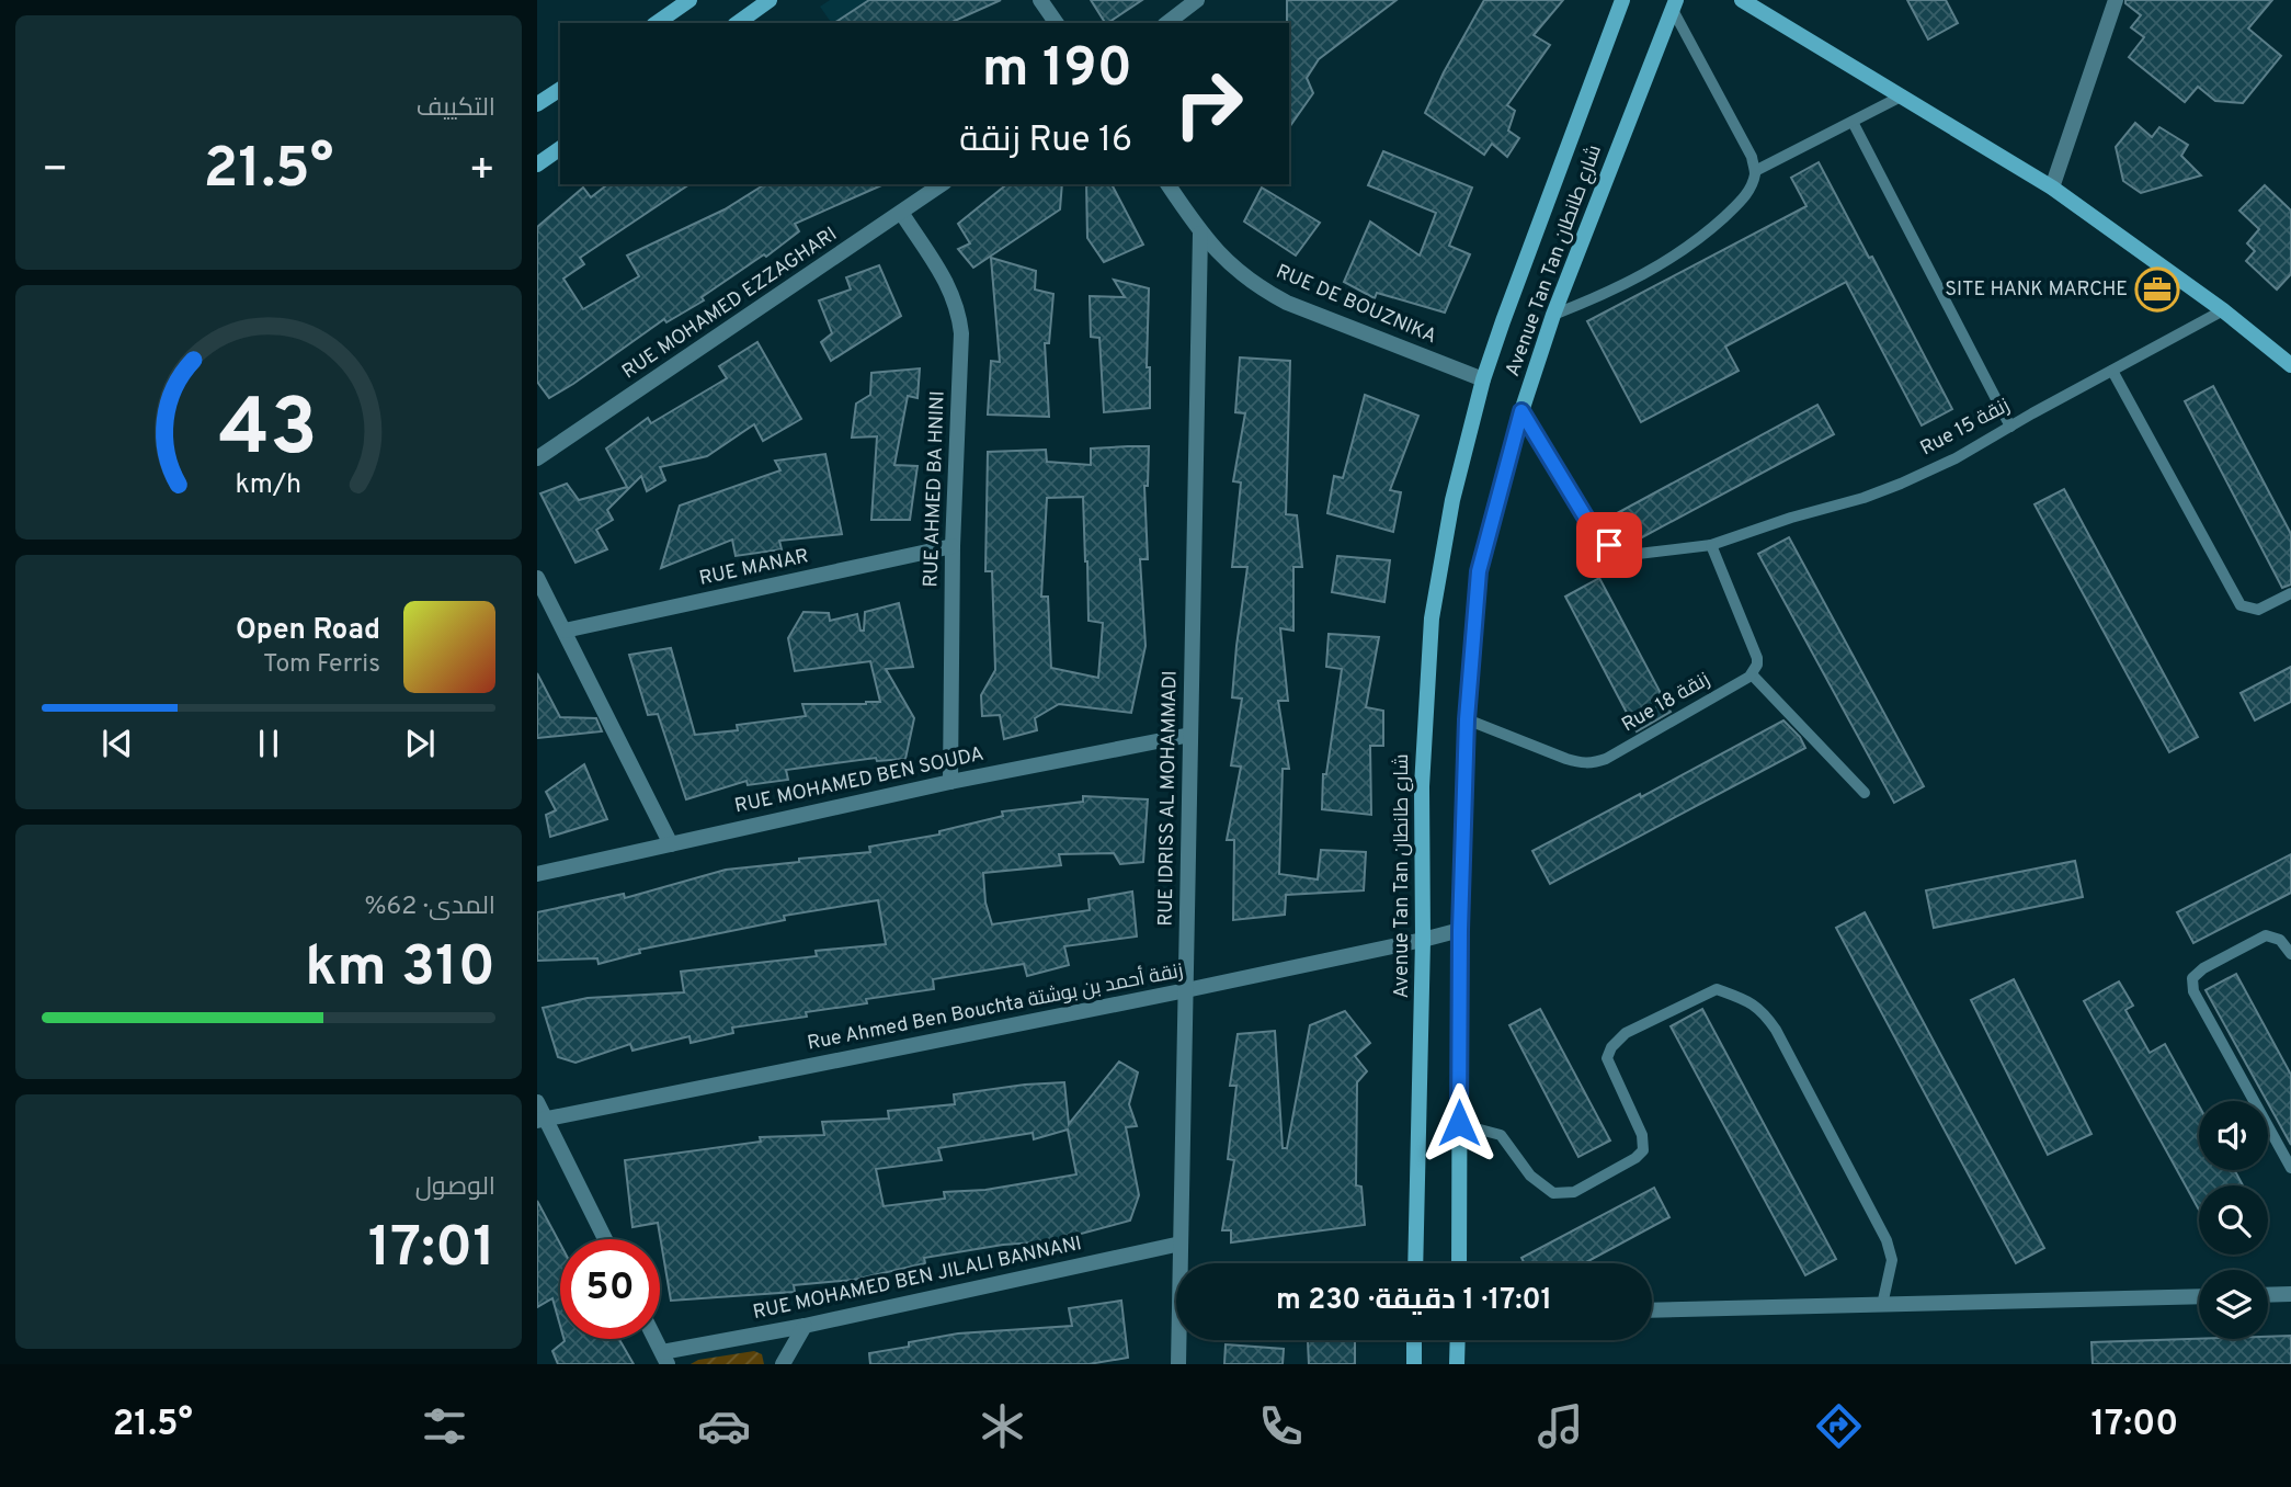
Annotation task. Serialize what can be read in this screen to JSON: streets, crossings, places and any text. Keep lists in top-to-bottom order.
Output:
{
  "streets": {
    "main road": ["Avenue Tan Tan شارع طانطان"],
    "street": [
      "RUE MOHAMED EZZAGHARI",
      "RUE DE BOUZNIKA",
      "RUE AHMED BA HNINI",
      "RUE MANAR",
      "RUE MOHAMED BEN SOUDA",
      "RUE IDRISS AL MOHAMMADI",
      "Rue Ahmed Ben Bouchta زنقة أحمد بن بوشتة",
      "RUE MOHAMED BEN JILALI BANNANI"
    ],
    "lane": ["Rue 15 زنقة", "Rue 18 زنقة"]
  },
  "crossings": [
    ["Avenue Tan Tan شارع طانطان", "RUE DE BOUZNIKA"],
    ["Avenue Tan Tan شارع طانطان", "Rue 15 زنقة"],
    ["Avenue Tan Tan شارع طانطان", "Rue 18 زنقة"],
    ["Avenue Tan Tan شارع طانطان", "Rue Ahmed Ben Bouchta زنقة أحمد بن بوشتة"],
    ["RUE MOHAMED EZZAGHARI", "RUE AHMED BA HNINI"],
    ["RUE DE BOUZNIKA", "RUE IDRISS AL MOHAMMADI"],
    ["RUE AHMED BA HNINI", "RUE MANAR"],
    ["RUE AHMED BA HNINI", "RUE MOHAMED BEN SOUDA"],
    ["RUE MOHAMED BEN SOUDA", "RUE IDRISS AL MOHAMMADI"],
    ["RUE IDRISS AL MOHAMMADI", "Rue Ahmed Ben Bouchta زنقة أحمد بن بوشتة"],
    ["RUE IDRISS AL MOHAMMADI", "RUE MOHAMED BEN JILALI BANNANI"]
  ],
  "places": {
    "office": ["SITE HANK MARCHE"]
  },
  "page": {
    "tile": [
      "التكييف",
      ["المدى · 62%", "310 km"],
      ["الوصول", "17:01"]
    ],
    "turn": ["190 m", "Rue 16 زنقة"],
    "heat": ["−", "21.5°", "+"],
    "song": ["Open Road", "Tom Ferris"],
    "limit": "50",
    "trip": "17:01 · 1 دقيقة · 230 m",
    "tabs": ["17:00", "21.5°"],
    "gauge": ["43", "km/h"]
  }
}
